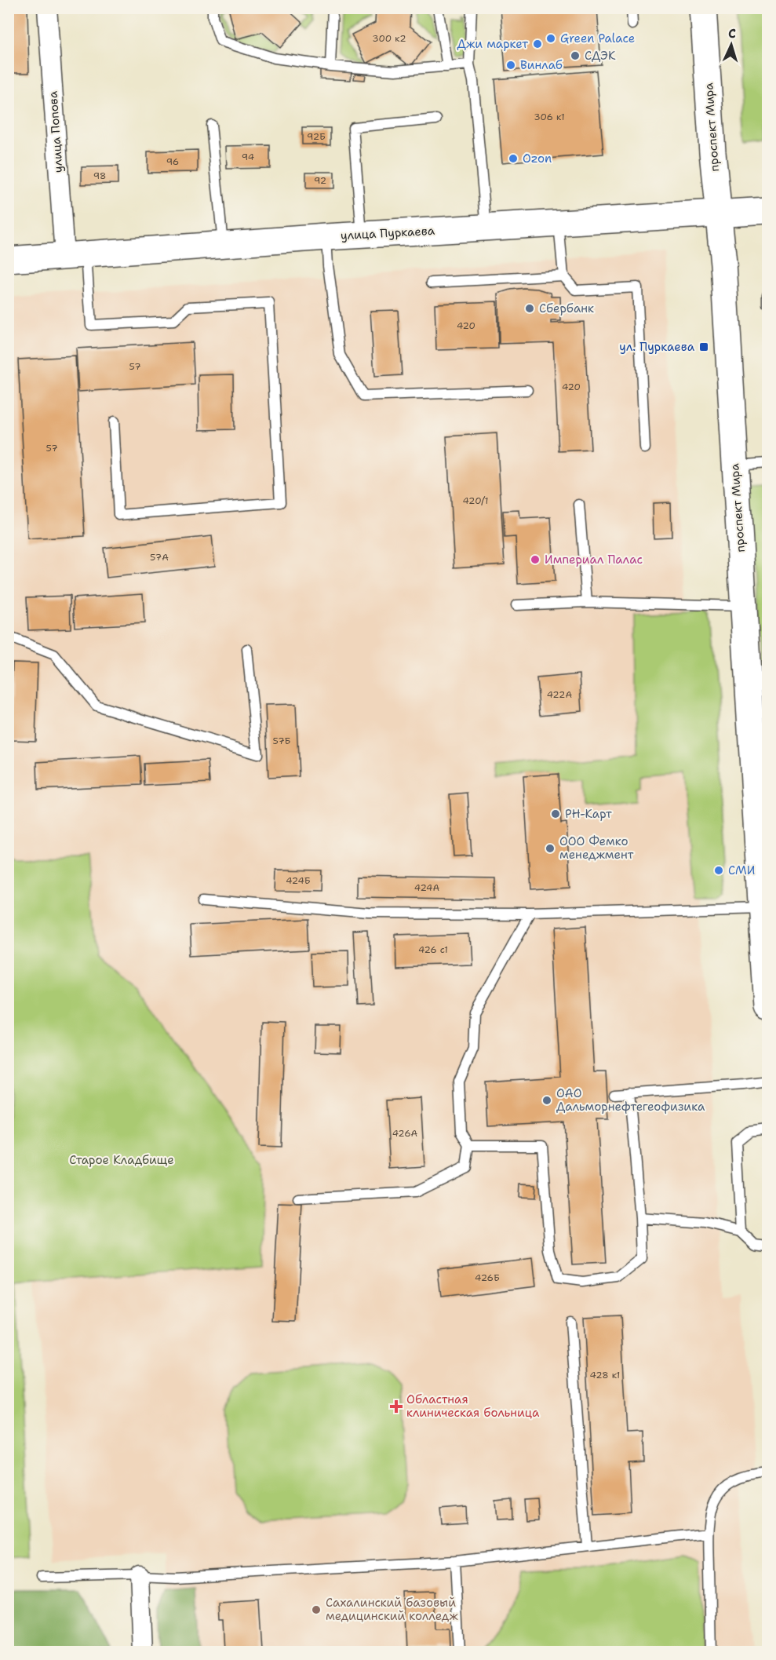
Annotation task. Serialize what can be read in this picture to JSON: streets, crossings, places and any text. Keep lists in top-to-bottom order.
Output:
{
  "streets": {
    "main road": ["проспект Мира", "улица Пуркаева"],
    "street": ["улица Попова"]
  },
  "crossings": [
    ["проспект Мира", "улица Пуркаева"],
    ["улица Попова", "улица Пуркаева"]
  ],
  "parks": ["Старое Кладбище"],
  "places": {
    "other": [
      "Green Palace",
      "Джи маркет",
      "СДЭК",
      "Винлаб",
      "Ozon",
      "Сбербанк",
      "Империал Палас",
      "РН-Карт",
      "ООО Фемко менеджмент",
      "СМИ",
      "ОАО Дальморнефтегеофизика",
      "Сахалинский базовый медицинский колледж"
    ],
    "transit": ["ул. Пуркаева"],
    "health": ["Областная клиническая больница"]
  },
  "house_numbers": [
    "300 к2",
    "306 к1",
    "92Б",
    "94",
    "96",
    "98",
    "92",
    "420",
    "57",
    "420",
    "57",
    "420/1",
    "57А",
    "422А",
    "57Б",
    "424Б",
    "424А",
    "426 с1",
    "426А",
    "426Б",
    "428 к1"
  ],
  "north": "top"
}
